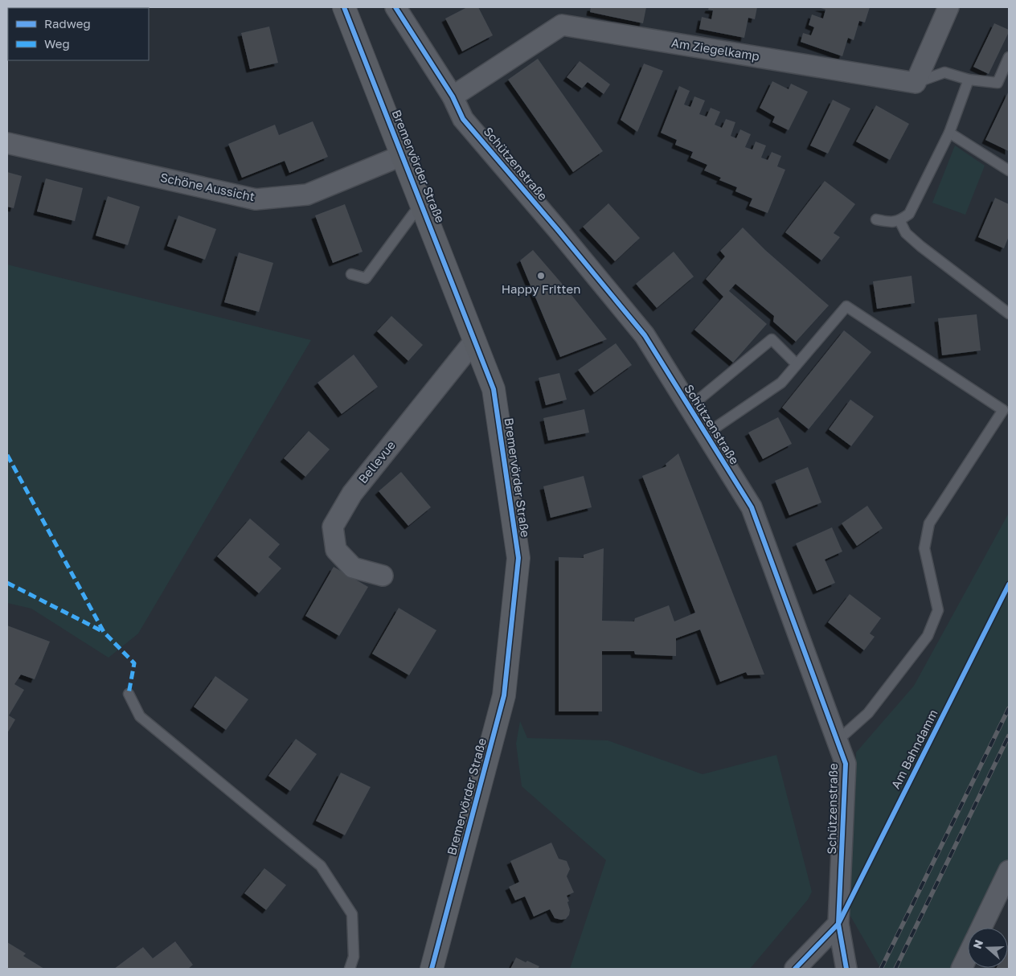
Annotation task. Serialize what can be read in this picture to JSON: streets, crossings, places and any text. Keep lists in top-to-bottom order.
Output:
{
  "streets": {
    "main road": ["Bremervörder Straße"],
    "street": [
      "Am Ziegelkamp",
      "Schützenstraße",
      "Schöne Aussicht",
      "Bellevue"
    ],
    "cycle path": ["Am Bahndamm"]
  },
  "crossings": [
    ["Am Ziegelkamp", "Schützenstraße"],
    ["Bremervörder Straße", "Schöne Aussicht"],
    ["Bremervörder Straße", "Bellevue"]
  ],
  "places": ["Happy Fritten"],
  "legend": ["Radweg", "Weg"],
  "north": "left"
}
